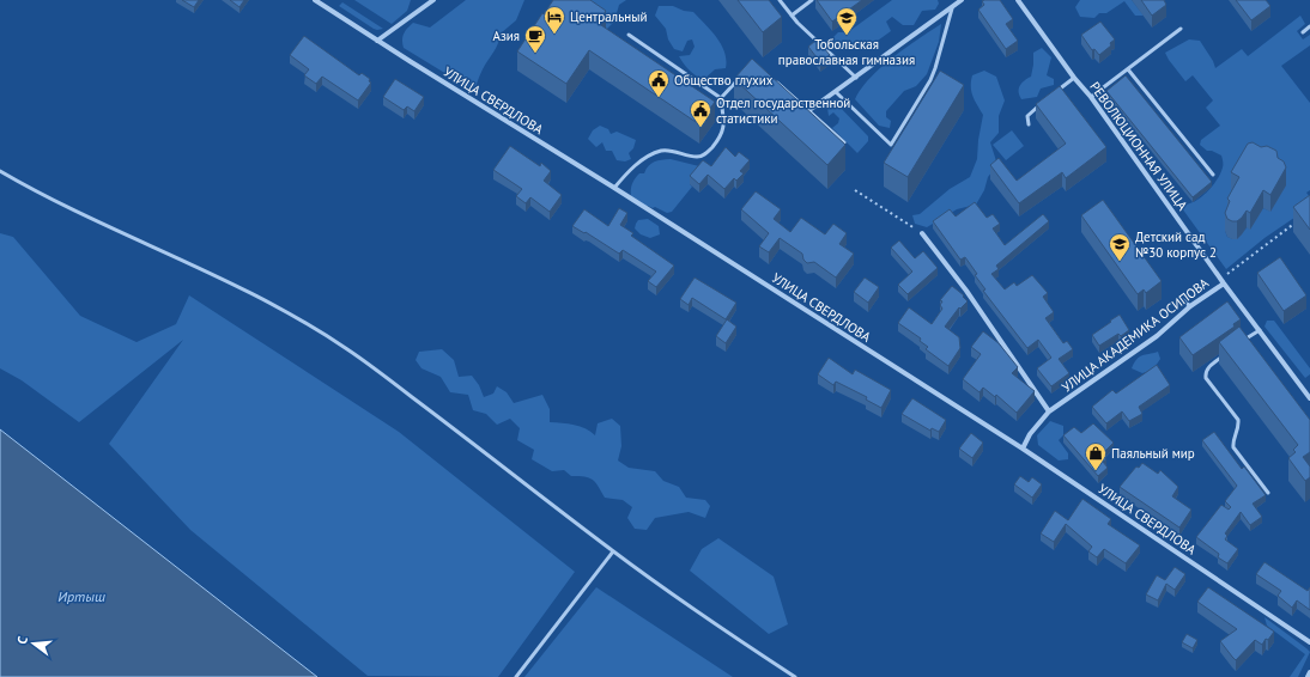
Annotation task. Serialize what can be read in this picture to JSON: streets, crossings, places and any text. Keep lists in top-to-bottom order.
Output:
{
  "streets": {
    "street": ["УЛИЦА СВЕРДЛОВА", "РЕВОЛЮЦИОННАЯ УЛИЦА", "УЛИЦА АКАДЕМИКА ОСИПОВА"]
  },
  "crossings": [
    ["УЛИЦА СВЕРДЛОВА", "УЛИЦА АКАДЕМИКА ОСИПОВА"],
    ["РЕВОЛЮЦИОННАЯ УЛИЦА", "УЛИЦА АКАДЕМИКА ОСИПОВА"]
  ],
  "water": ["Иртыш"],
  "places": {
    "hotel": ["Центральный"],
    "school or university": ["Тобольская православная гимназия", "Детский сад №30 корпус 2"],
    "cafe": ["Азия"],
    "public building": ["Общество глухих", "Отдел государственной статистики"],
    "shop": ["Паяльный мир"]
  },
  "north": "left"
}
